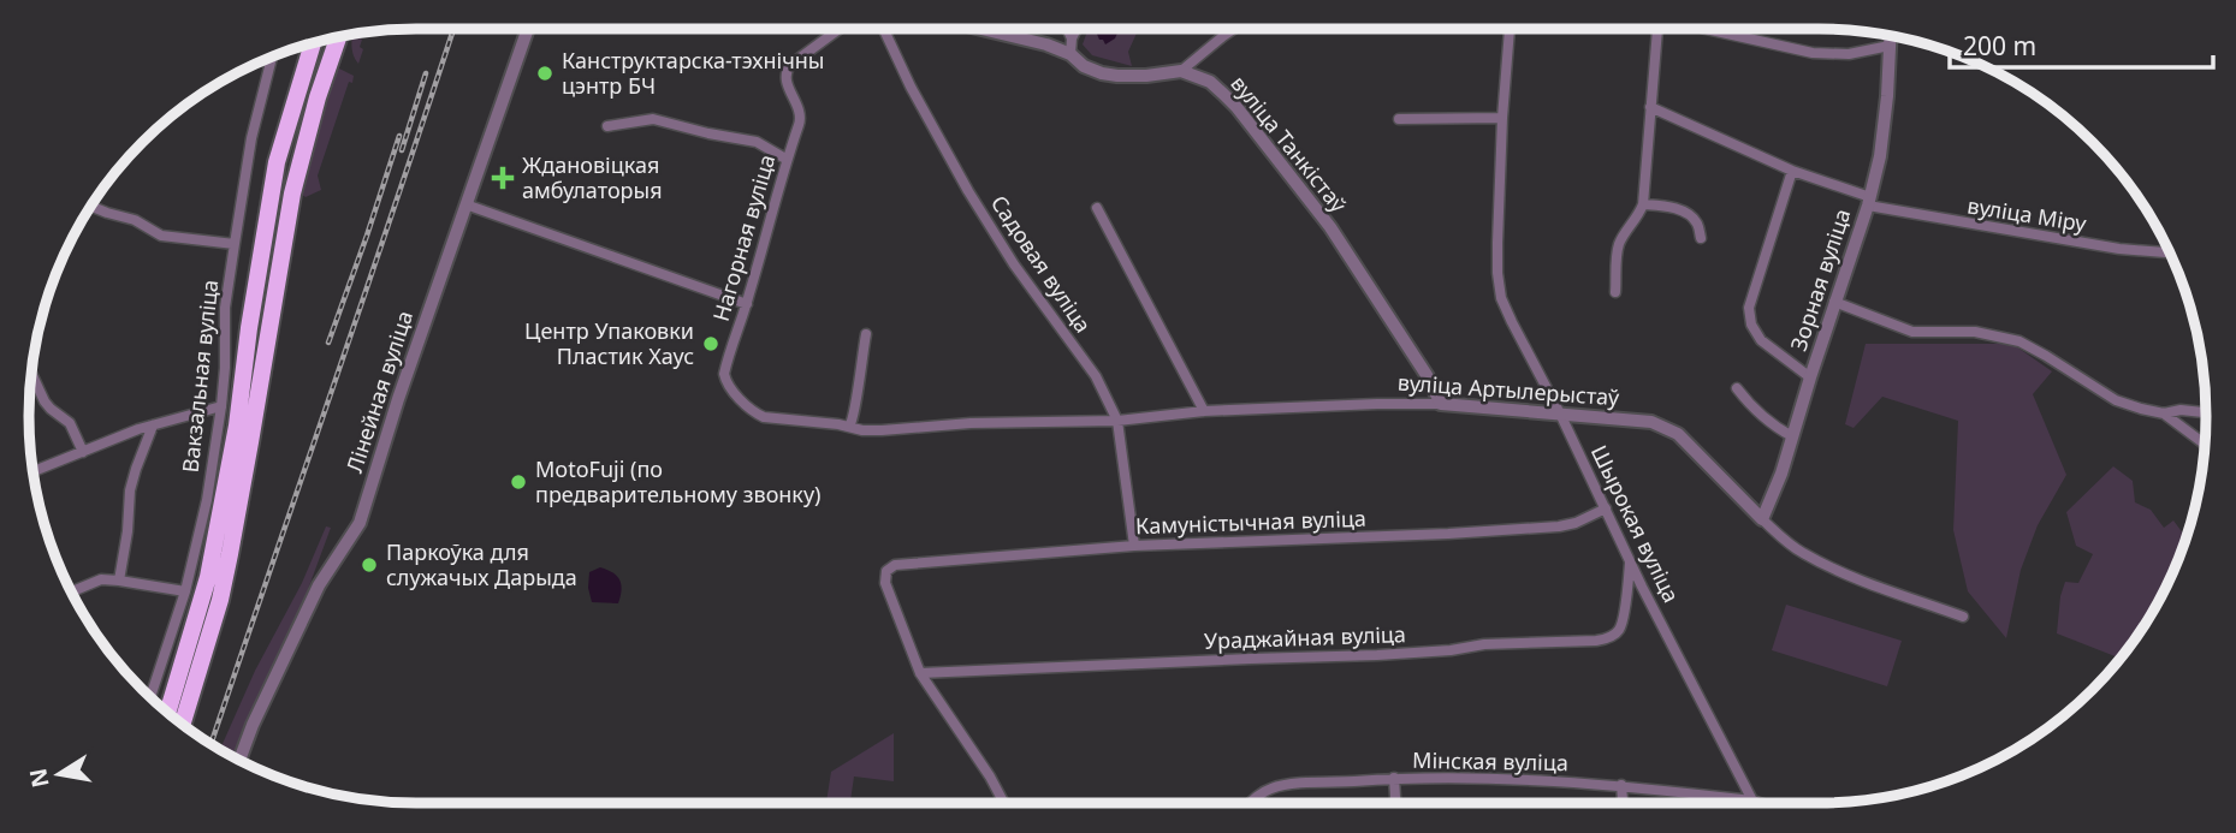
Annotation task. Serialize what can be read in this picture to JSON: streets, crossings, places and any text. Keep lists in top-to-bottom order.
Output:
{
  "streets": {
    "street": [
      "вуліца Танкістаў",
      "вуліца Міру",
      "Нагорная вуліца",
      "Садовая вуліца",
      "Зорная вуліца",
      "Вакзальная вуліца",
      "вуліца Артылерыстаў",
      "Лінейная вуліца",
      "Камуністычная вуліца",
      "Шырокая вуліца",
      "Ураджайная вуліца",
      "Мінская вуліца"
    ]
  },
  "crossings": [
    ["вуліца Танкістаў", "вуліца Артылерыстаў"],
    ["вуліца Міру", "Зорная вуліца"],
    ["Нагорная вуліца", "вуліца Артылерыстаў"],
    ["Садовая вуліца", "вуліца Артылерыстаў"],
    ["Садовая вуліца", "Камуністычная вуліца"],
    ["Зорная вуліца", "вуліца Артылерыстаў"],
    ["вуліца Артылерыстаў", "Шырокая вуліца"],
    ["Камуністычная вуліца", "Шырокая вуліца"],
    ["Камуністычная вуліца", "Ураджайная вуліца"],
    ["Шырокая вуліца", "Ураджайная вуліца"],
    ["Шырокая вуліца", "Мінская вуліца"]
  ],
  "places": {
    "other": [
      "Канструктарска-тэхнічны цэнтр БЧ",
      "Центр Упаковки Пластик Хаус",
      "MotoFuji (по предварительному звонку)",
      "Паркоўка для служачых Дарыда"
    ],
    "health": ["Ждановіцкая амбулаторыя"]
  },
  "scale_bar": "200 m",
  "north": "left"
}
